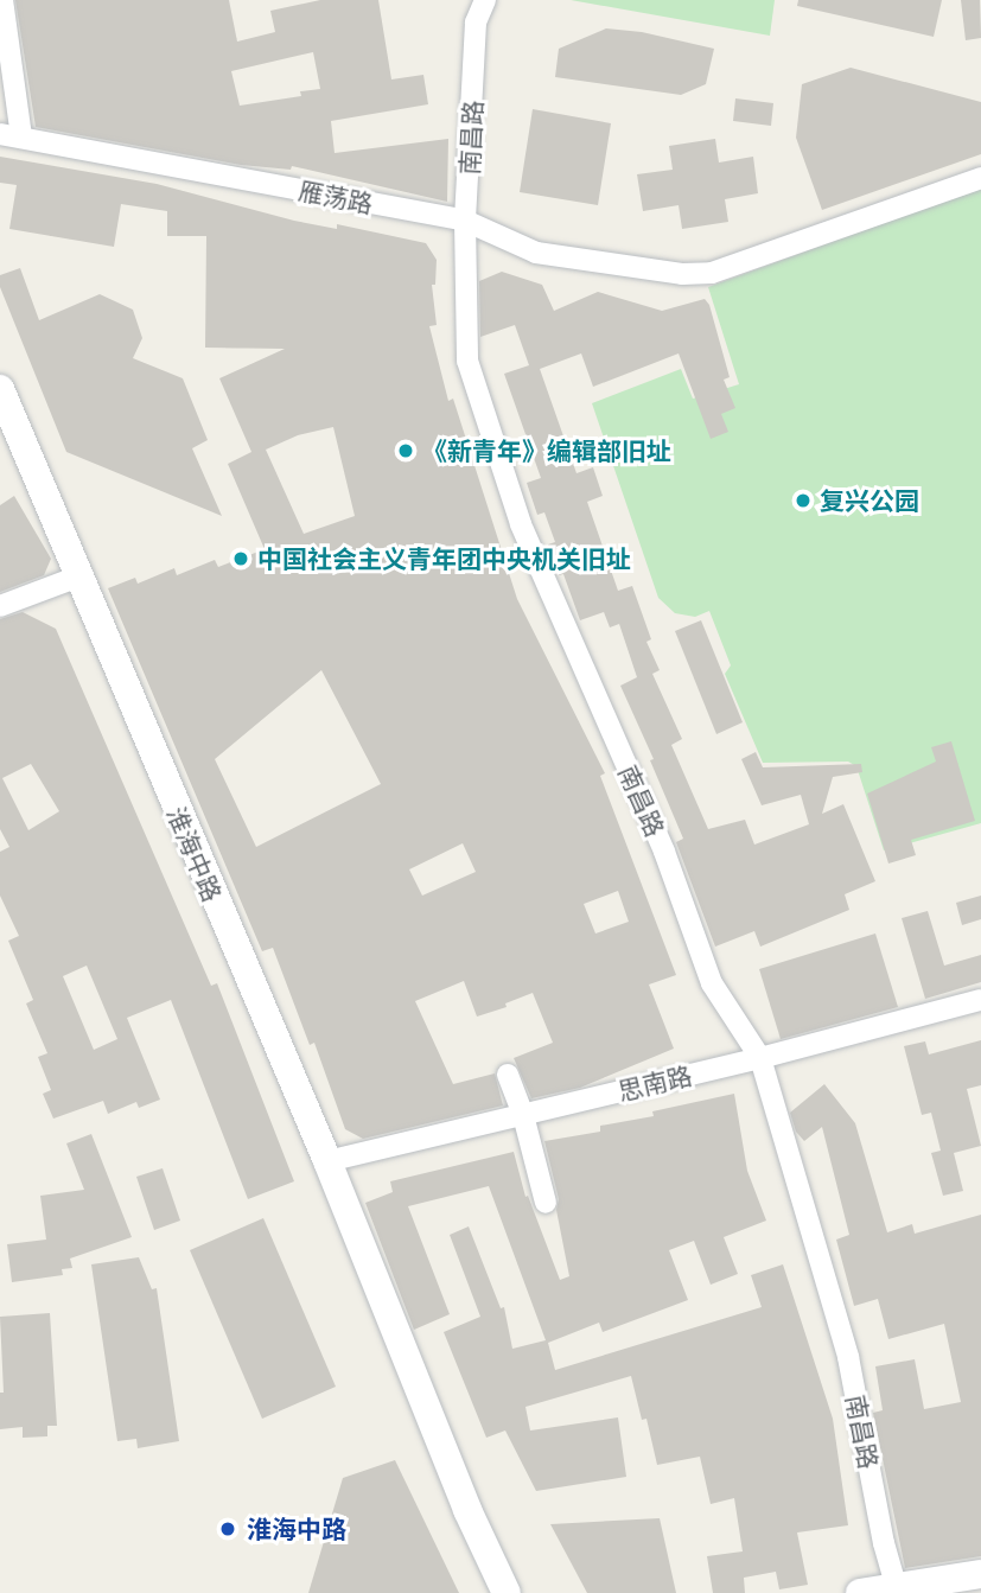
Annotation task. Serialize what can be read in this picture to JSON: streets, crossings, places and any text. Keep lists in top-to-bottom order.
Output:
{
  "streets": {
    "main road": ["淮海中路"],
    "street": ["南昌路", "雁荡路", "思南路"]
  },
  "crossings": [
    ["南昌路", "雁荡路"],
    ["南昌路", "思南路"],
    ["淮海中路", "思南路"]
  ],
  "places": [
    "《新青年》编辑部旧址",
    "复兴公园",
    "中国社会主义青年团中央机关旧址",
    "淮海中路"
  ]
}
